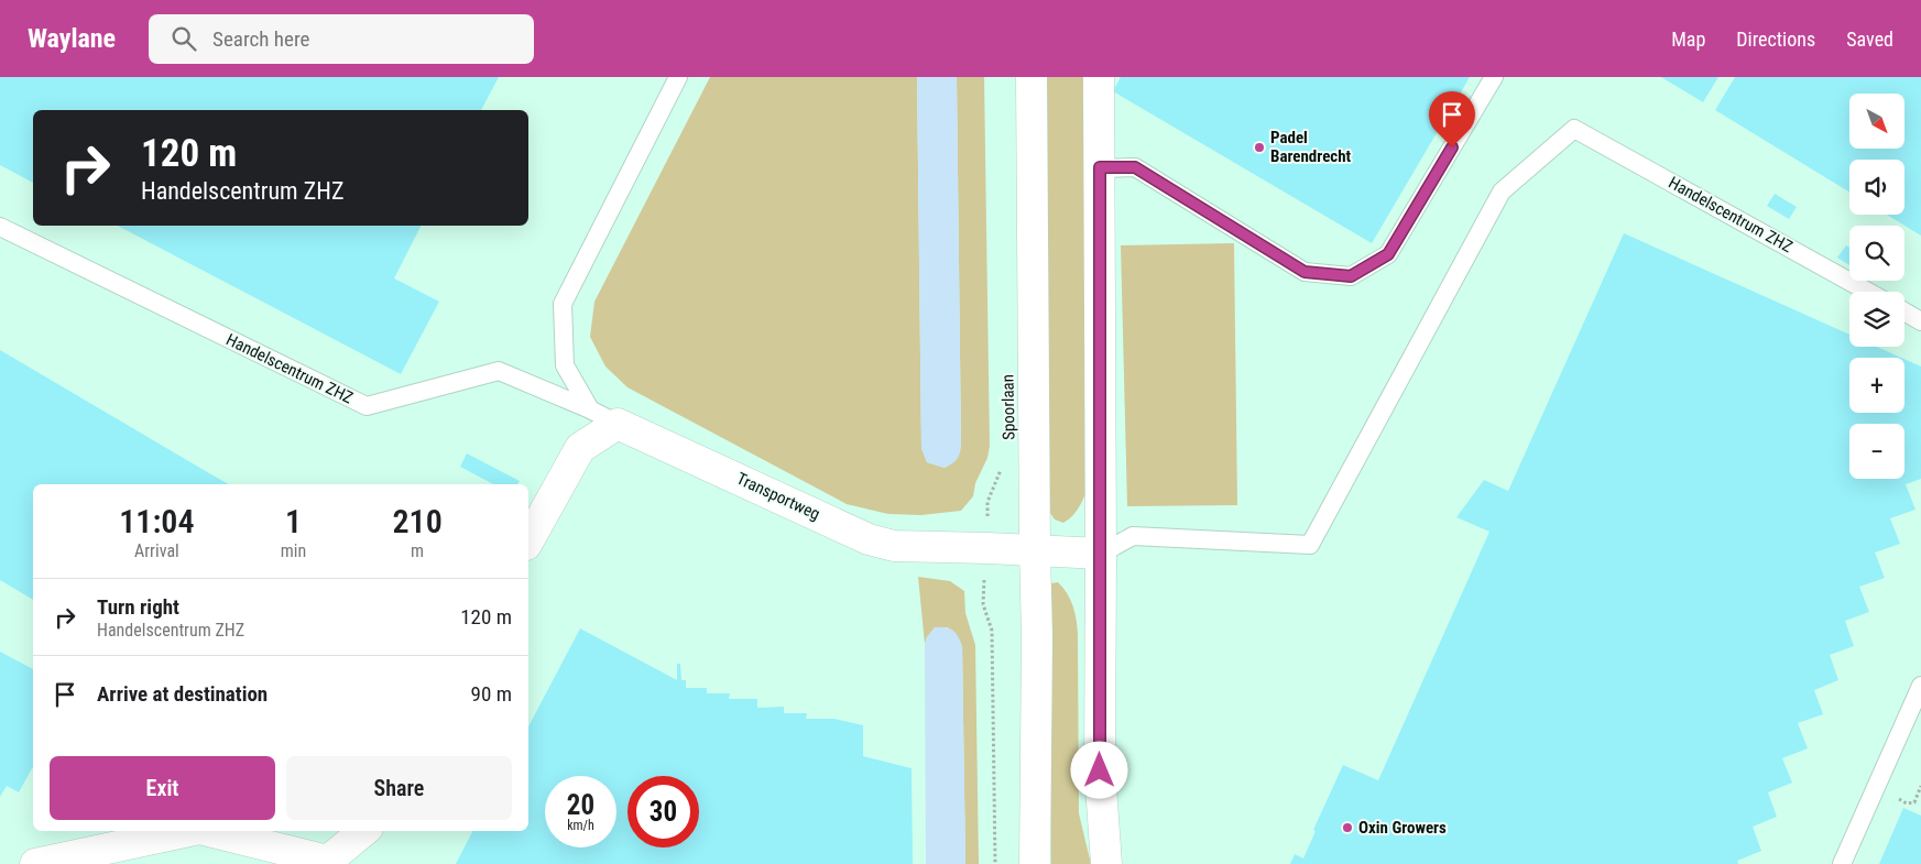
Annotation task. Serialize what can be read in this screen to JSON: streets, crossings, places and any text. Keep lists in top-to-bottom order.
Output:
{
  "streets": {
    "street": ["Spoorlaan", "Transportweg"],
    "lane": ["Handelscentrum ZHZ"]
  },
  "crossings": [
    ["Handelscentrum ZHZ", "Transportweg"],
    ["Spoorlaan", "Transportweg"]
  ],
  "places": ["Padel Barendrecht", "Oxin Growers"],
  "north": "bottom right",
  "page": {
    "header": "Waylane",
    "search": "Search here",
    "nav": ["Map", "Directions", "Saved"],
    "map_buttons": ["+", "−"],
    "turn": ["120 m", "Handelscentrum ZHZ"],
    "eta": [
      "11:04",
      "Arrival",
      "1",
      "min",
      "210",
      "m"
    ],
    "list": [
      {
        "name": "Turn right",
        "note": "Handelscentrum ZHZ",
        "value": "120 m"
      },
      {
        "name": "Arrive at destination",
        "value": "90 m"
      }
    ],
    "buttons": ["Exit", "Share"],
    "speed": "20 km/h",
    "limit": "30"
  }
}
